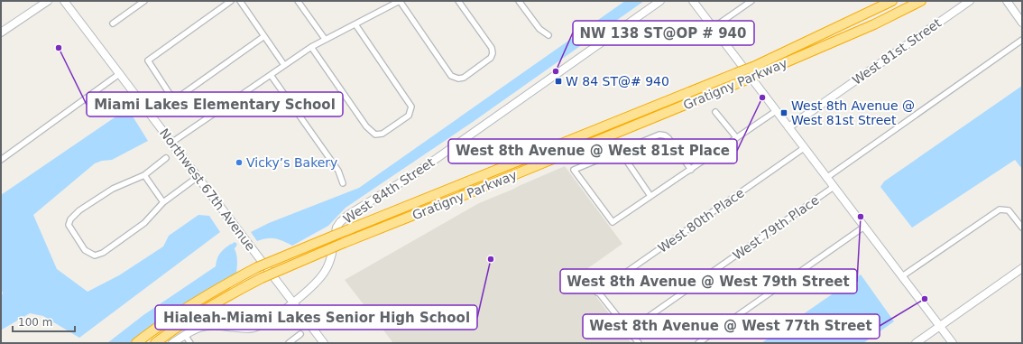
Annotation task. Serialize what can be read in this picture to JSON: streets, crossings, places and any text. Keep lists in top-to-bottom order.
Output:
{
  "streets": {
    "highway": ["Gratigny Parkway"],
    "street": [
      "West 81st Street",
      "Northwest 67th Avenue",
      "West 84th Street",
      "West 80th Place",
      "West 79th Place"
    ]
  },
  "crossings": [
    ["Northwest 67th Avenue", "West 84th Street"]
  ],
  "places": {
    "other": [
      "Miami Lakes Elementary School",
      "NW 138 ST@OP # 940",
      "West 8th Avenue @ West 81st Place",
      "Vicky’s Bakery",
      "West 8th Avenue @ West 79th Street",
      "Hialeah-Miami Lakes Senior High School",
      "West 8th Avenue @ West 77th Street"
    ],
    "transit": ["W 84 ST@# 940", "West 8th Avenue @ West 81st Street"]
  },
  "scale_bar": "100 m"
}
